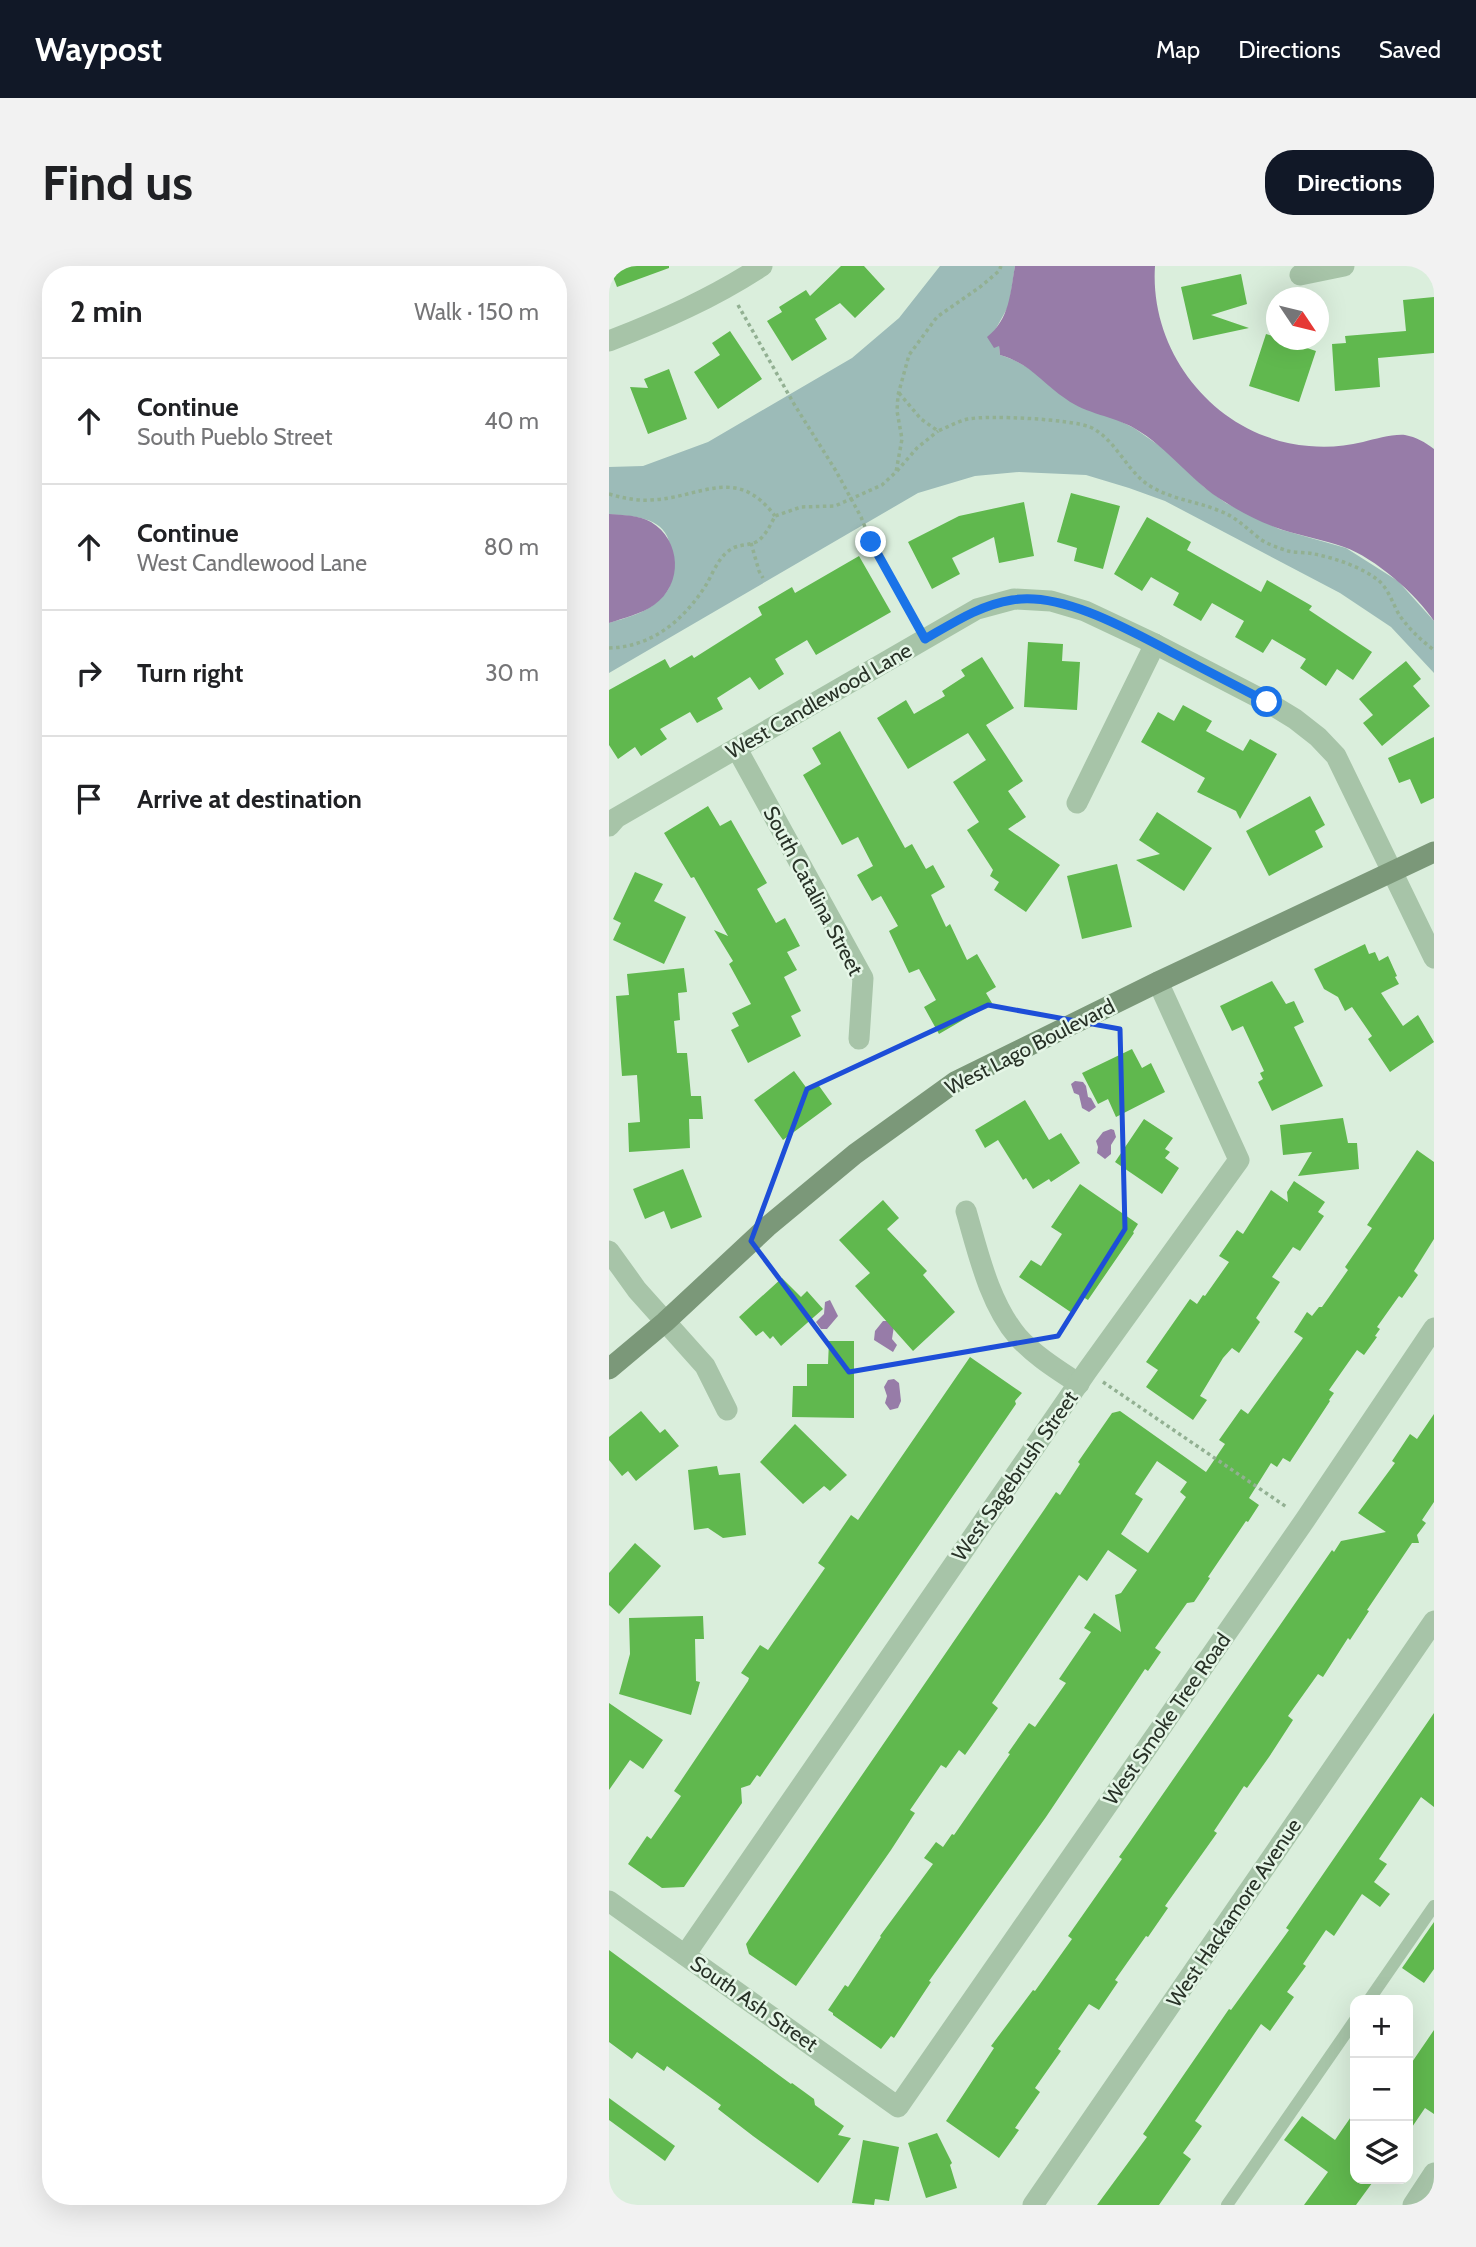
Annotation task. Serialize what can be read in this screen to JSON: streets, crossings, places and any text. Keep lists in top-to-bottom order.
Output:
{
  "streets": {
    "street": [
      "West Candlewood Lane",
      "South Catalina Street",
      "West Lago Boulevard",
      "West Sagebrush Street",
      "West Smoke Tree Road",
      "West Hackamore Avenue",
      "South Ash Street"
    ]
  },
  "crossings": [
    ["West Candlewood Lane", "South Catalina Street"],
    ["West Candlewood Lane", "West Lago Boulevard"],
    ["West Lago Boulevard", "West Sagebrush Street"],
    ["West Sagebrush Street", "South Ash Street"],
    ["West Smoke Tree Road", "South Ash Street"]
  ],
  "north": "bottom right",
  "page": {
    "header": "Waypost",
    "nav": ["Map", "Directions", "Saved"],
    "buttons": "Directions",
    "title": "Find us",
    "heading": ["2 min", "Walk · 150 m"],
    "list": [
      ["Continue", "South Pueblo Street", "40 m"],
      ["Continue", "West Candlewood Lane", "80 m"],
      ["Turn right", "30 m"],
      "Arrive at destination"
    ],
    "map_buttons": ["+", "−"]
  }
}
